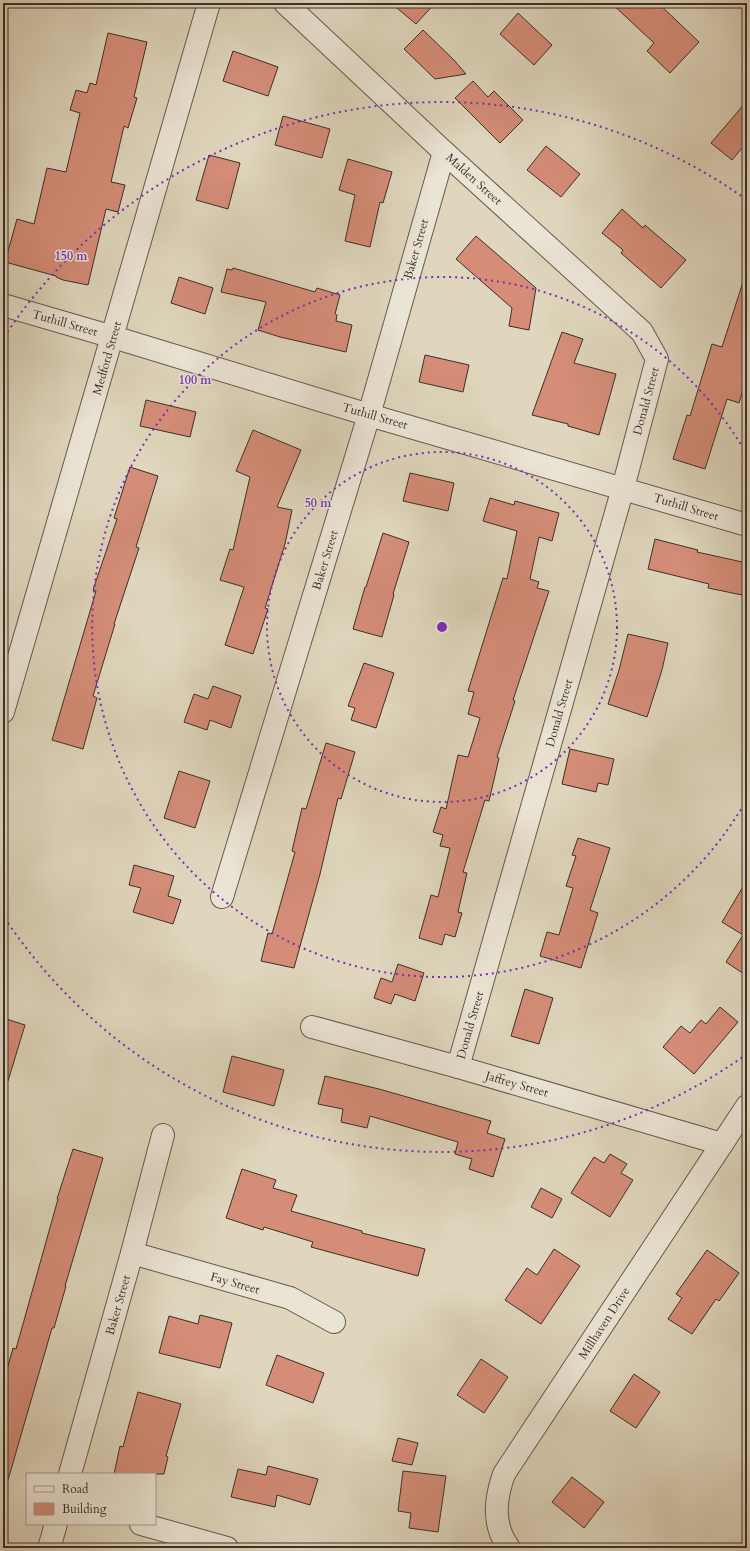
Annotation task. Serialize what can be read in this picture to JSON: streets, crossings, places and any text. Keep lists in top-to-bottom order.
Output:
{
  "streets": {
    "street": [
      "Malden Street",
      "Baker Street",
      "Tuthill Street",
      "Medford Street",
      "Donald Street",
      "Jaffrey Street",
      "Fay Street",
      "Millhaven Drive"
    ]
  },
  "crossings": [
    ["Malden Street", "Baker Street"],
    ["Malden Street", "Donald Street"],
    ["Baker Street", "Tuthill Street"],
    ["Baker Street", "Fay Street"],
    ["Tuthill Street", "Medford Street"],
    ["Tuthill Street", "Donald Street"],
    ["Donald Street", "Jaffrey Street"],
    ["Jaffrey Street", "Millhaven Drive"]
  ],
  "legend": ["Road", "Building"],
  "rings": ["150 m", "100 m", "50 m"]
}
